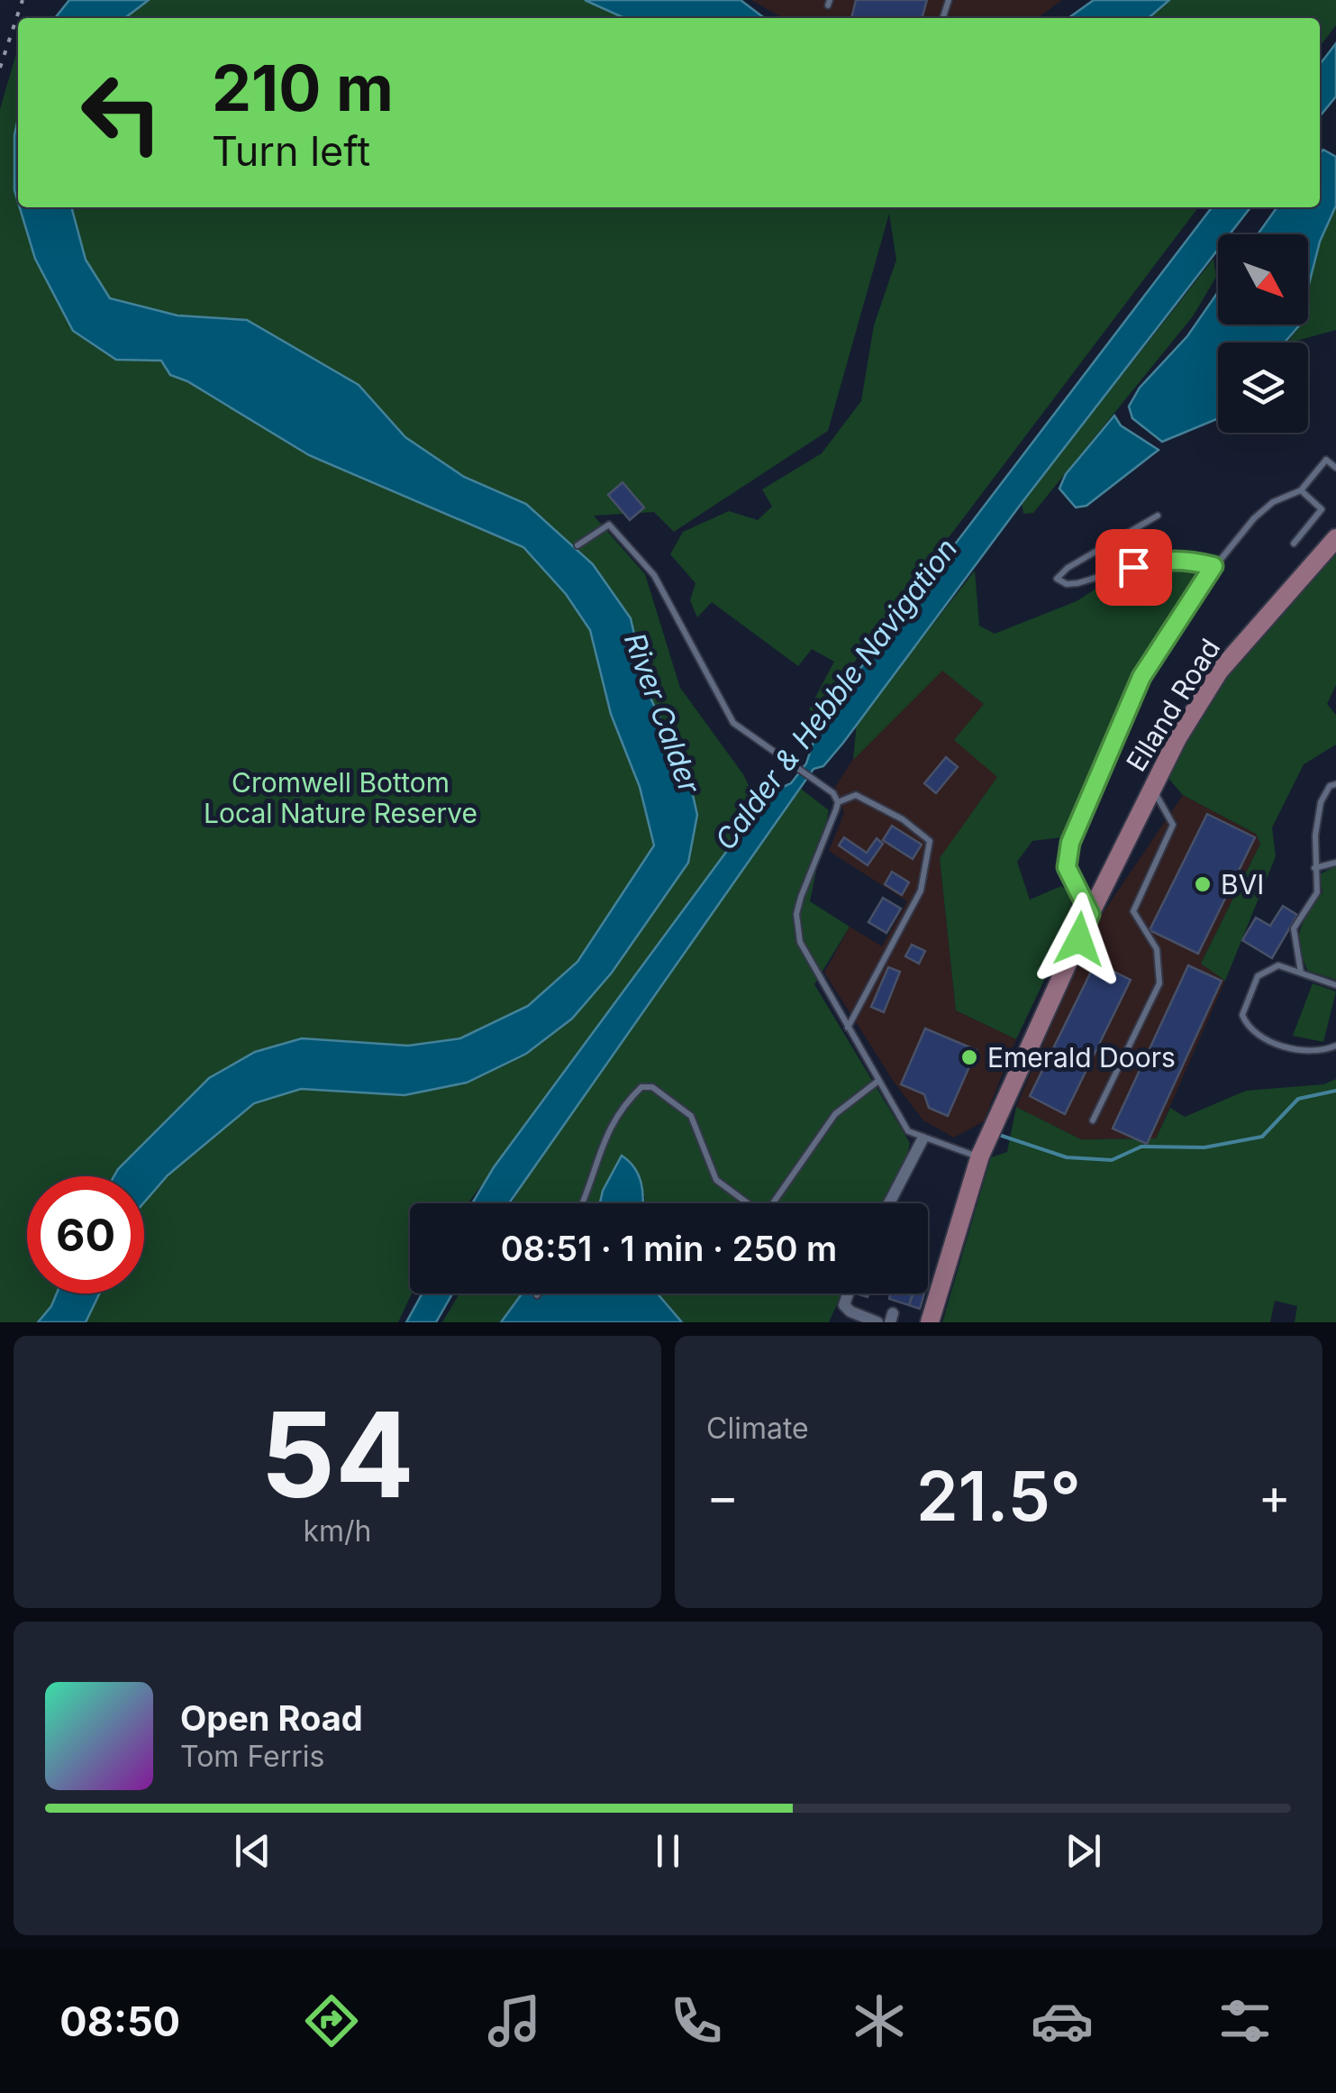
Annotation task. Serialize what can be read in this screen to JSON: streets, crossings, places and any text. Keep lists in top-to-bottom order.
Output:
{
  "streets": {
    "main road": ["Elland Road"]
  },
  "water": ["Calder & Hebble Navigation", "River Calder"],
  "parks": ["Cromwell Bottom Local Nature Reserve"],
  "places": ["BVI", "Emerald Doors"],
  "north": "bottom right",
  "page": {
    "turn": ["210 m", "Turn left"],
    "limit": "60",
    "trip": "08:51 · 1 min · 250 m",
    "tile": [
      ["54", "km/h"],
      "Climate"
    ],
    "heat": ["−", "21.5°", "+"],
    "song": ["Open Road", "Tom Ferris"],
    "tabs": "08:50"
  }
}
